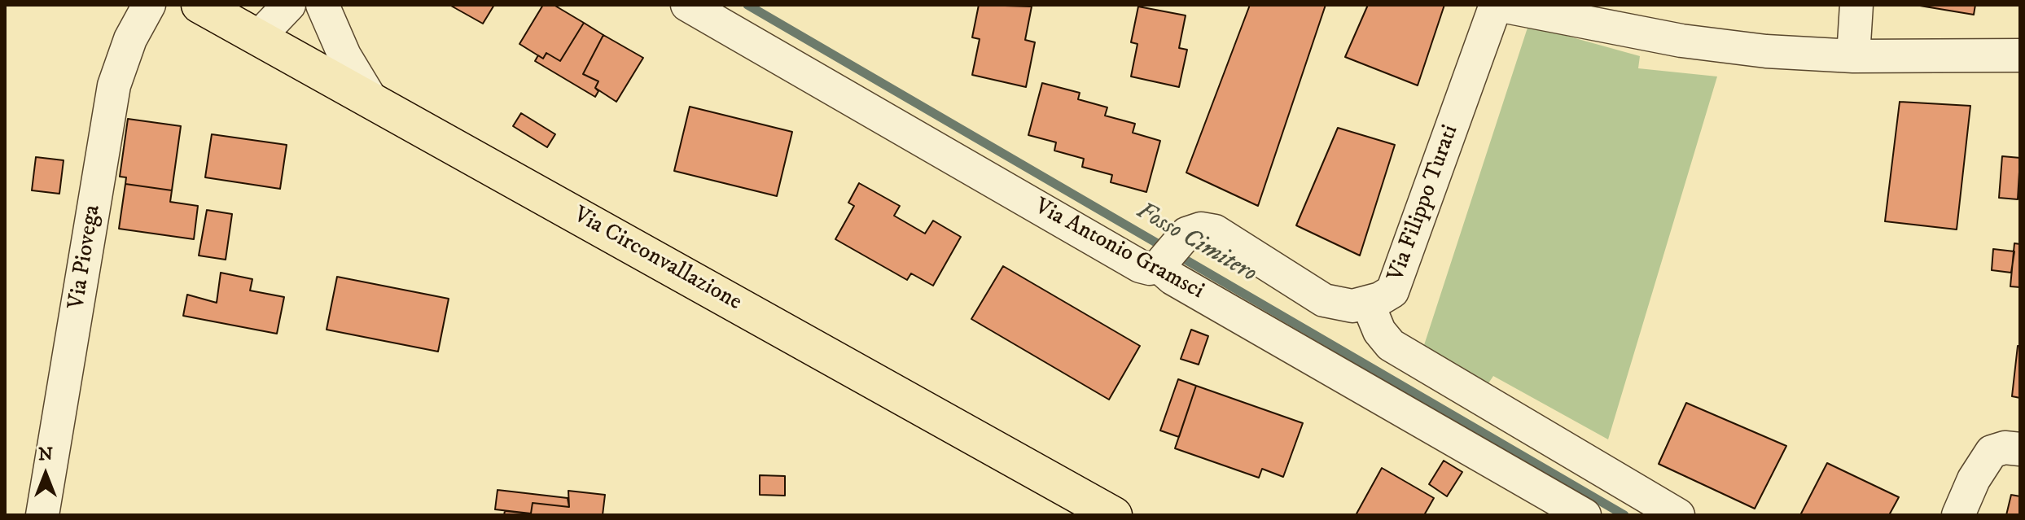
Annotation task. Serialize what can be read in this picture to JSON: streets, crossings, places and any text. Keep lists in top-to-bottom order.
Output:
{
  "streets": {
    "main road": ["Via Circonvallazione"],
    "street": ["Via Filippo Turati", "Via Antonio Gramsci", "Via Piovega"]
  },
  "crossings": [
    ["Via Filippo Turati", "Via Antonio Gramsci"]
  ],
  "water": ["Fosso Cimitero"],
  "north": "top"
}
